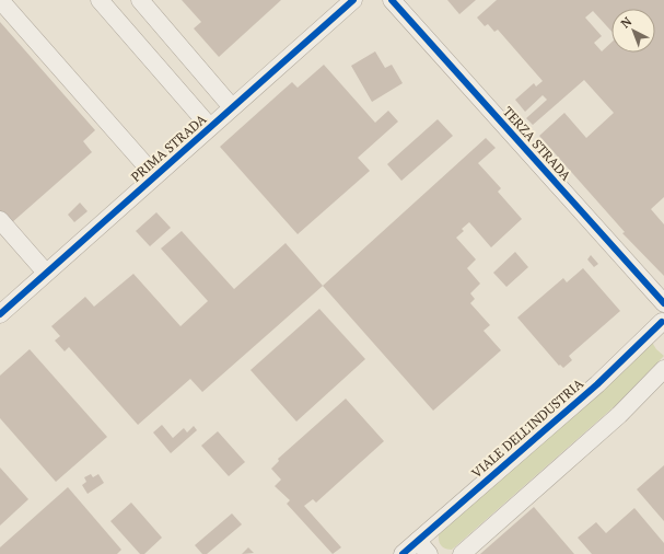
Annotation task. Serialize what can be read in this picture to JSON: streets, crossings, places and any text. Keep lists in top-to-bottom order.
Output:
{
  "streets": {
    "street": ["TERZA STRADA", "PRIMA STRADA", "VIALE DELL'INDUSTRIA"]
  },
  "north": "top left"
}
